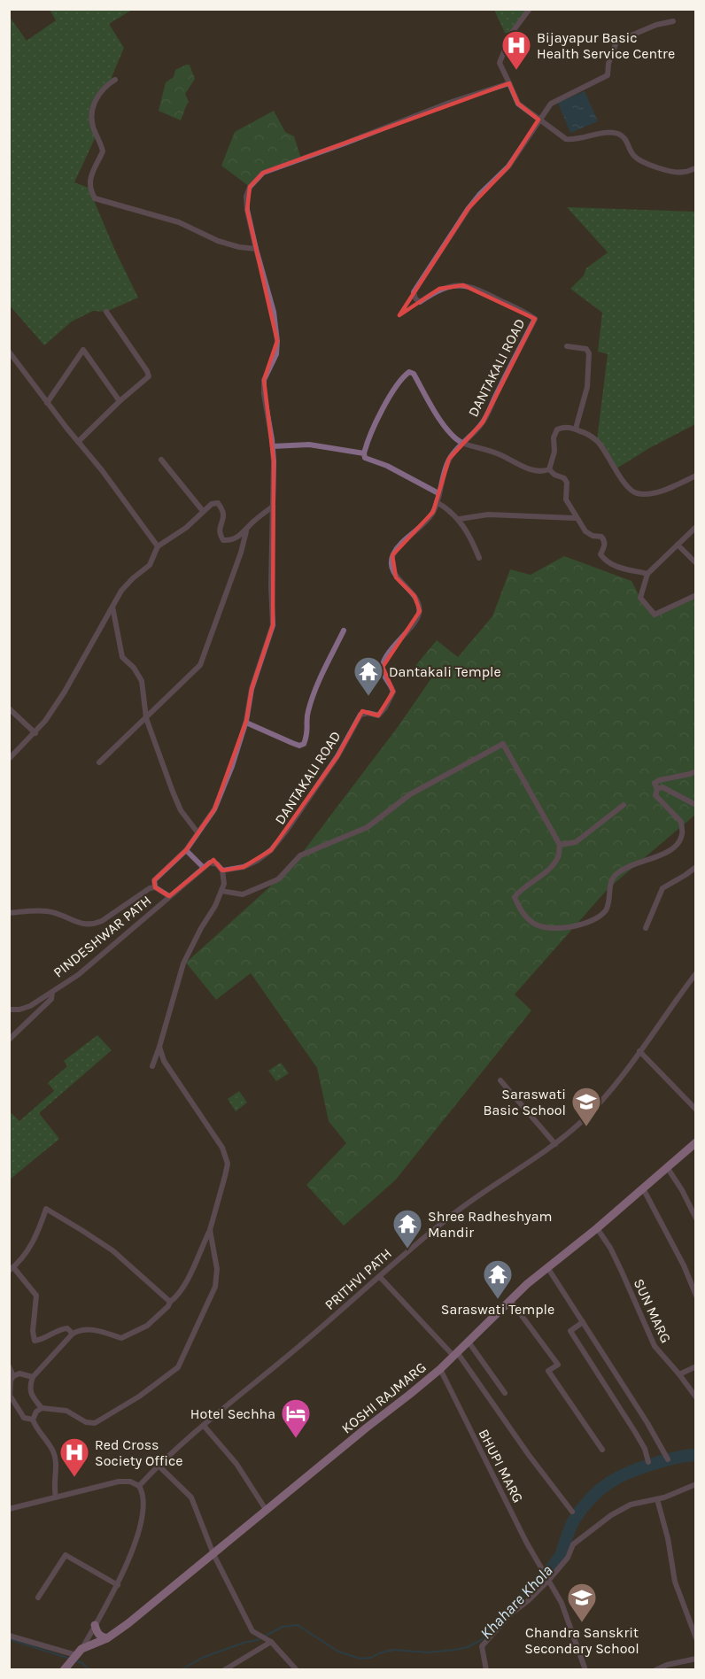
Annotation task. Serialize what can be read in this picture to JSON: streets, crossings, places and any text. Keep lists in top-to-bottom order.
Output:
{
  "streets": {
    "main road": ["KOSHI RAJMARG"],
    "street": [
      "DANTAKALI ROAD",
      "PINDESHWAR PATH",
      "PRITHVI PATH",
      "SUN MARG",
      "BHUPI MARG"
    ]
  },
  "crossings": [
    ["DANTAKALI ROAD", "PINDESHWAR PATH"],
    ["SUN MARG", "KOSHI RAJMARG"],
    ["KOSHI RAJMARG", "BHUPI MARG"]
  ],
  "water": ["Khahare Khola"],
  "places": {
    "hospital": ["Bijayapur Basic Health Service Centre", "Red Cross Society Office"],
    "temple": ["Dantakali Temple", "Shree Radheshyam Mandir", "Saraswati Temple"],
    "school or university": ["Saraswati Basic School", "Chandra Sanskrit Secondary School"],
    "hotel": ["Hotel Sechha"]
  }
}
